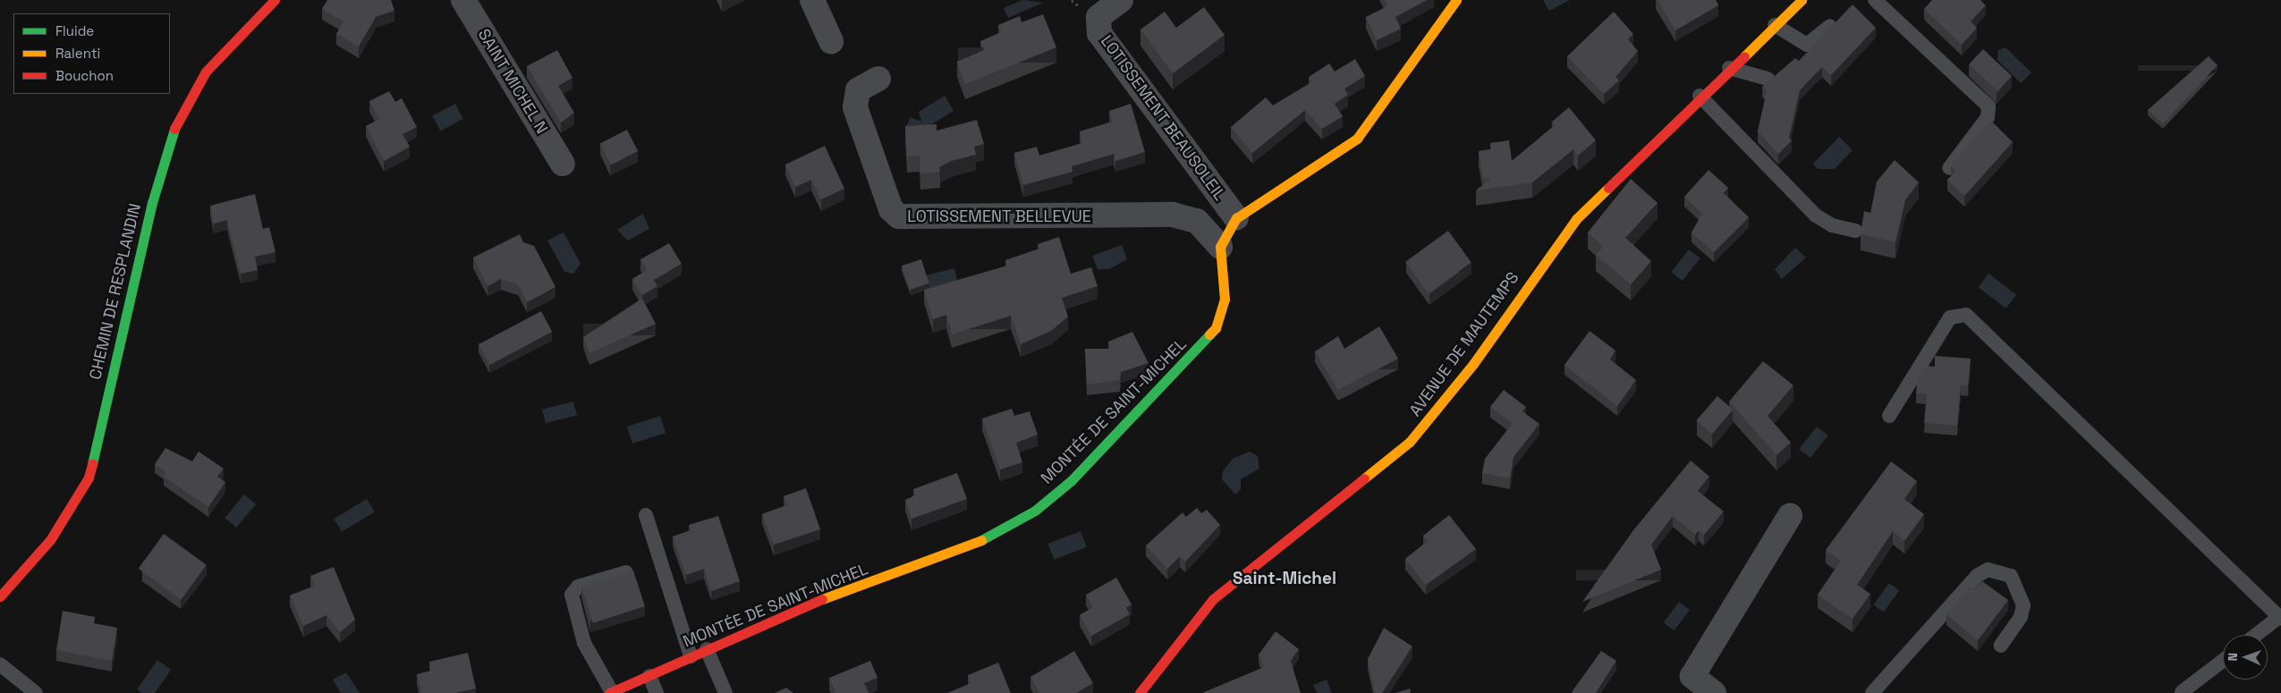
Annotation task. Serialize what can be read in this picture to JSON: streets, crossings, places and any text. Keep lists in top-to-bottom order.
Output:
{
  "streets": {
    "street": [
      "SAINT MICHEL N",
      "LOTISSEMENT BEAUSOLEIL",
      "LOTISSEMENT BELLEVUE",
      "CHEMIN DE RESPLANDIN",
      "AVENUE DE MAUTEMPS",
      "MONTÉE DE SAINT-MICHEL"
    ]
  },
  "crossings": [
    ["LOTISSEMENT BELLEVUE", "MONTÉE DE SAINT-MICHEL"]
  ],
  "districts": ["Saint-Michel"],
  "legend": ["Fluide", "Ralenti", "Bouchon"],
  "north": "left"
}
